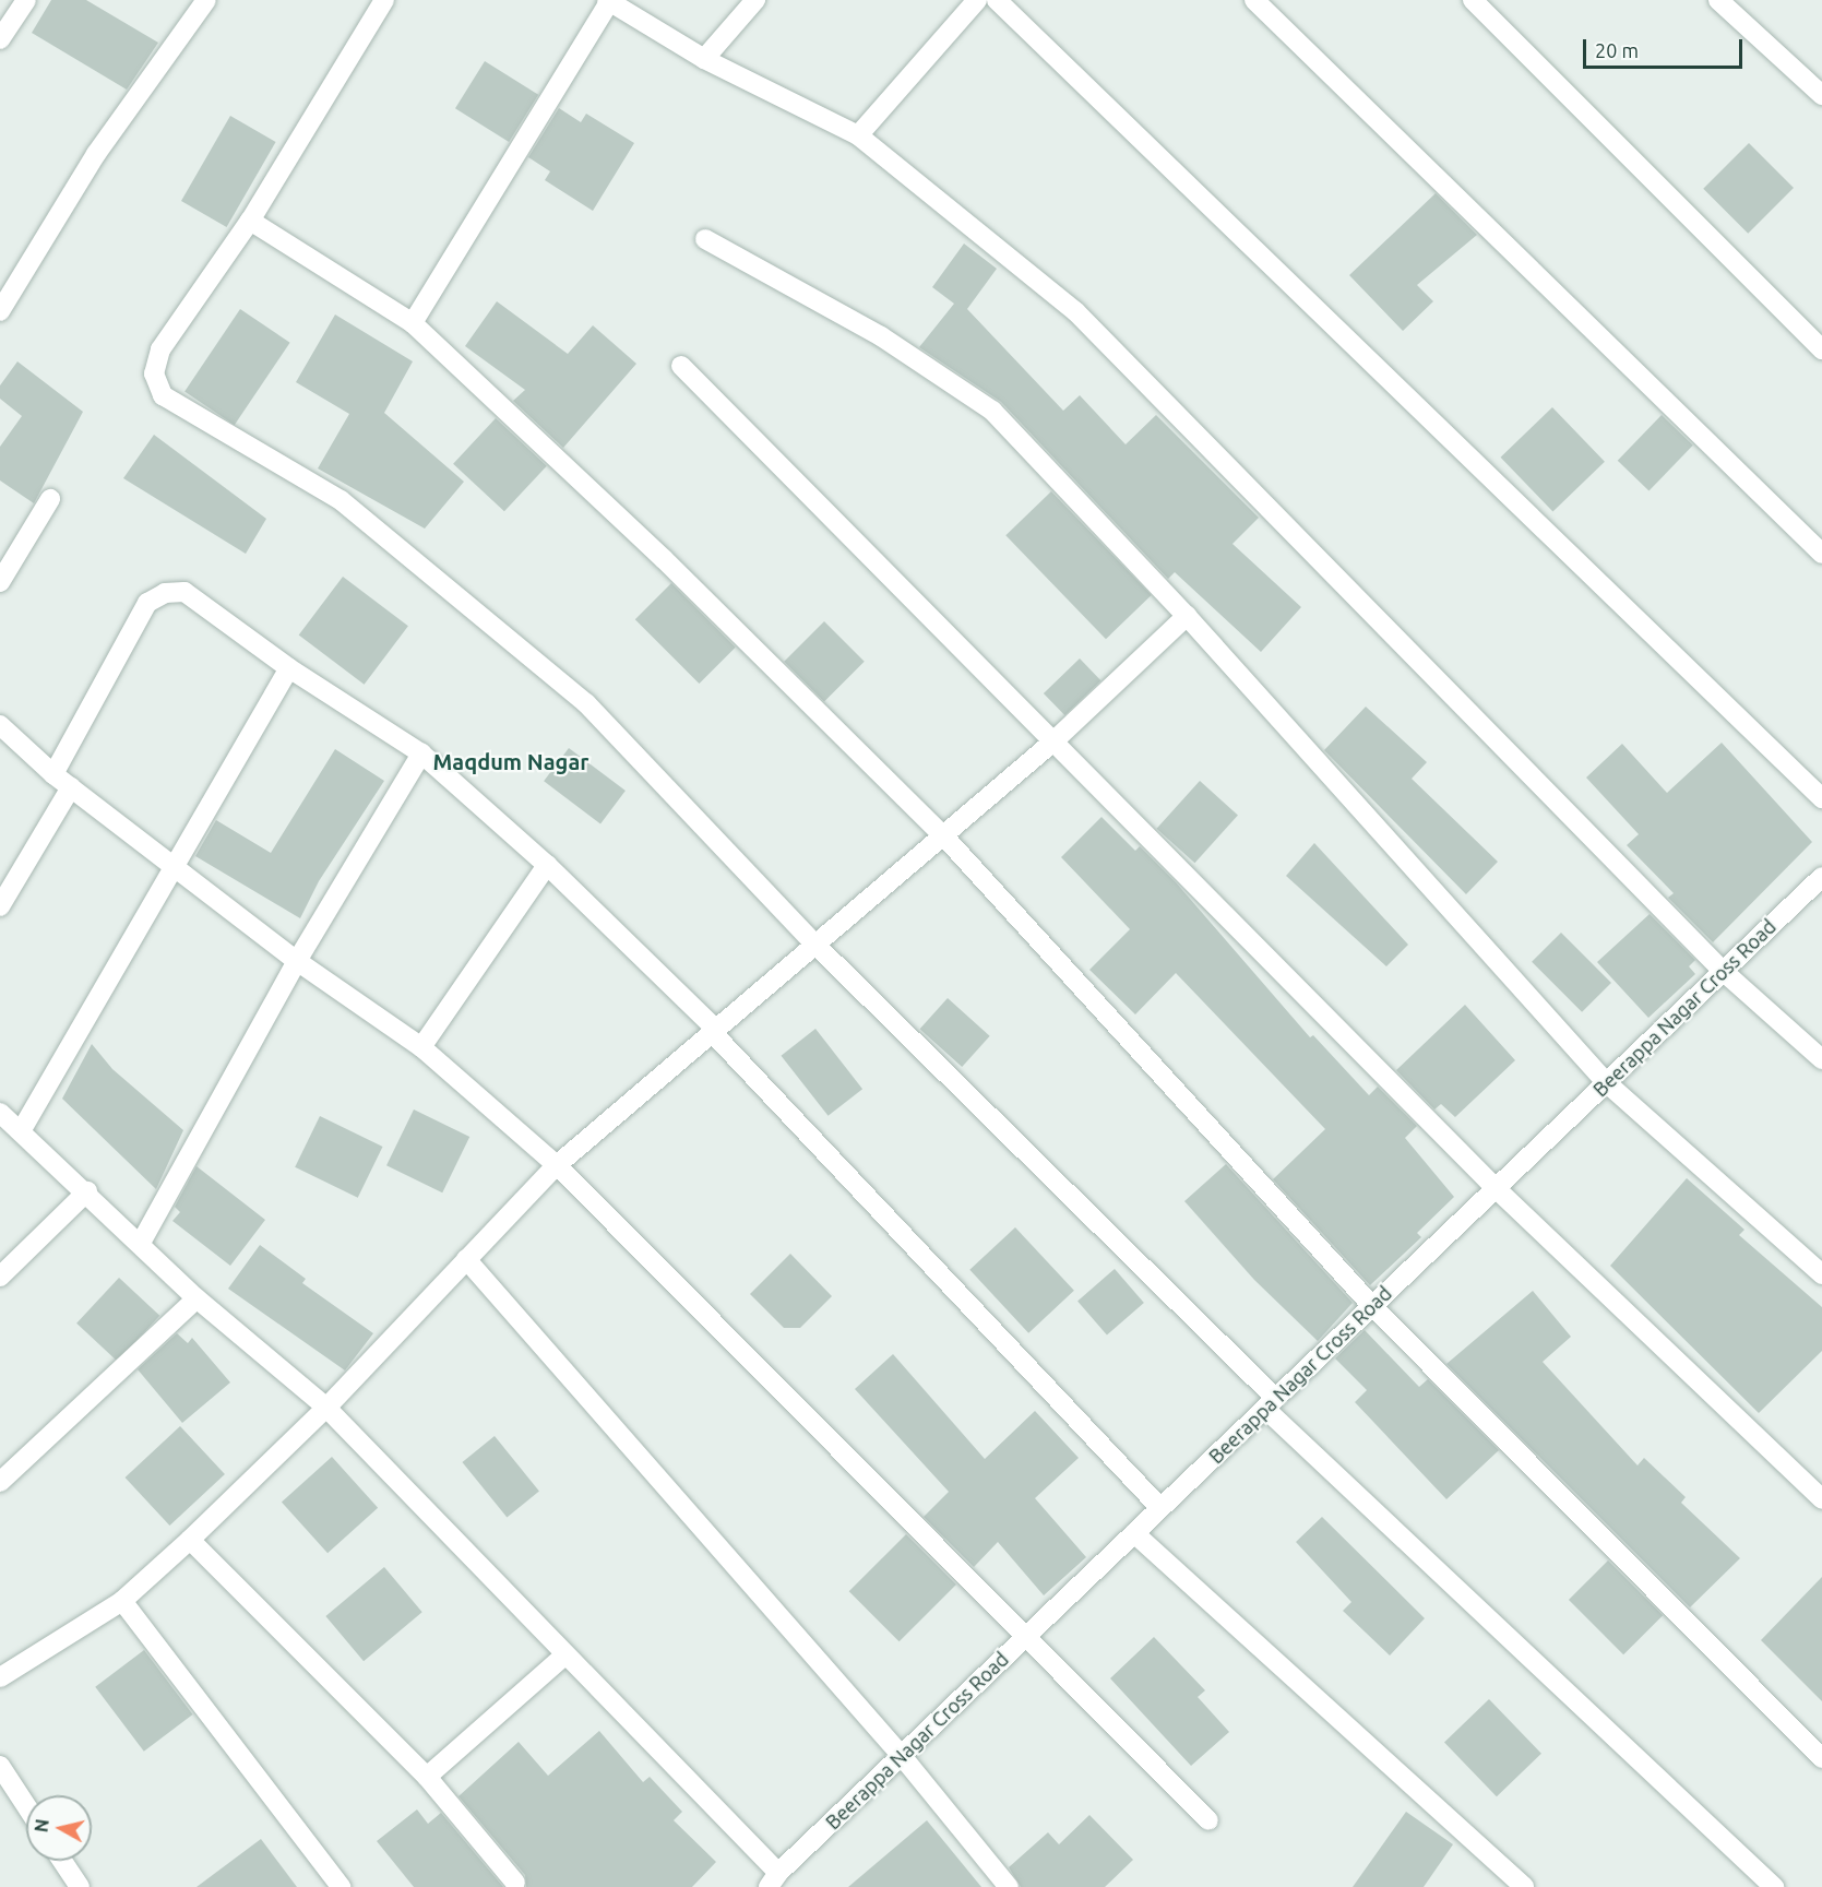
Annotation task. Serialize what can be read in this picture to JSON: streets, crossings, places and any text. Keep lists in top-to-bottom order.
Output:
{
  "streets": {
    "street": ["Beerappa Nagar Cross Road"]
  },
  "districts": ["Maqdum Nagar"],
  "scale_bar": "20 m",
  "north": "left"
}
